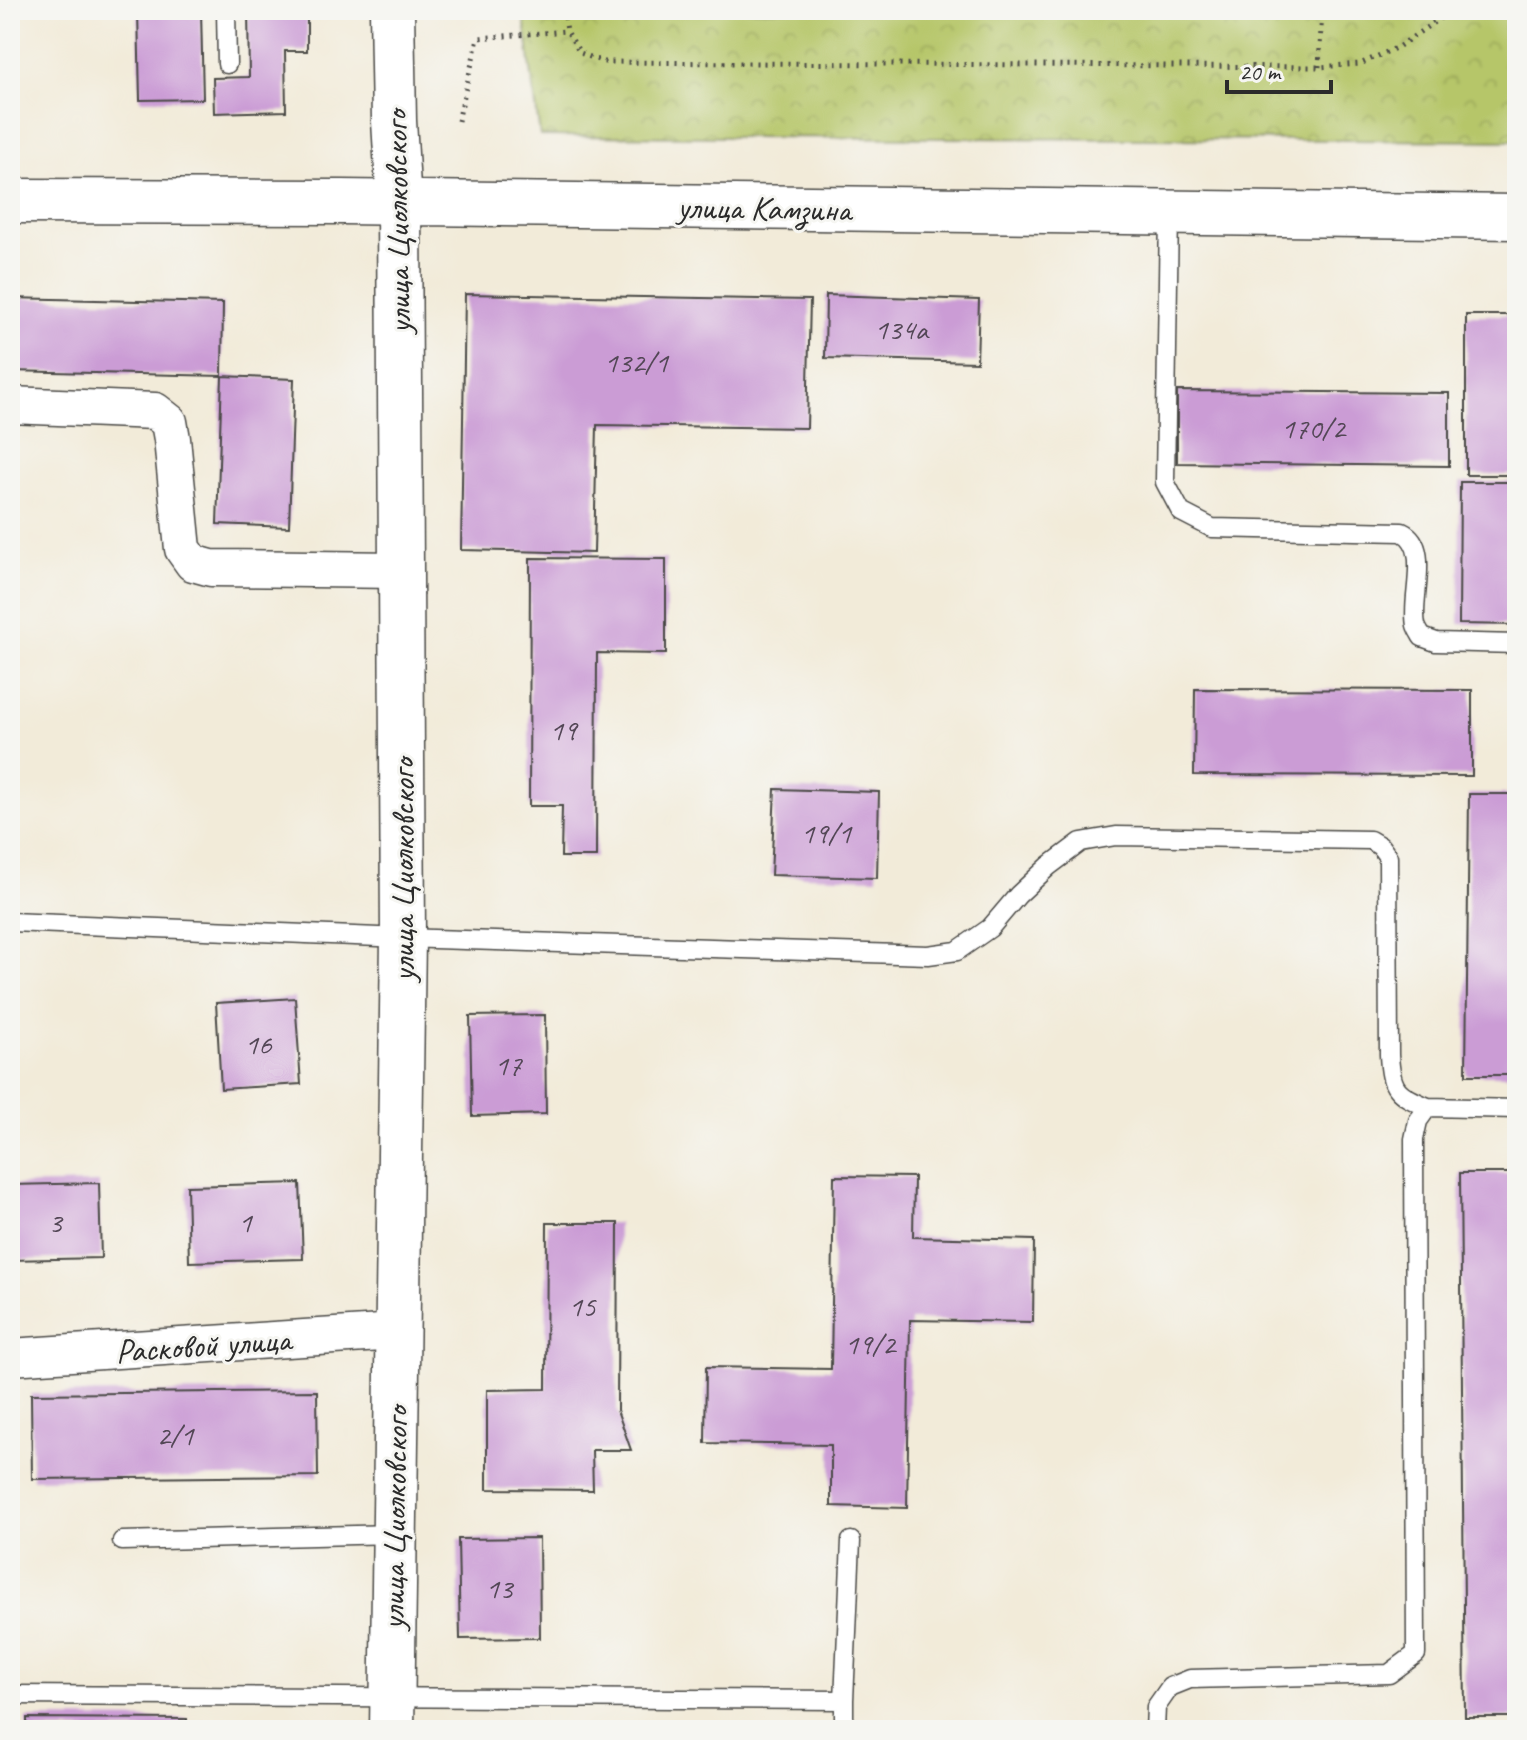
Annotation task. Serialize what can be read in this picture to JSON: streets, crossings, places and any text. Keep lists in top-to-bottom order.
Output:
{
  "streets": {
    "street": ["улица Камзина", "улица Циолковского", "Расковой улица"]
  },
  "crossings": [
    ["улица Камзина", "улица Циолковского"],
    ["улица Циолковского", "Расковой улица"]
  ],
  "house_numbers": [
    "134а",
    "132/1",
    "170/2",
    "19",
    "19/1",
    "16",
    "17",
    "3",
    "1",
    "15",
    "19/2",
    "2/1",
    "13"
  ],
  "scale_bar": "20 m"
}
